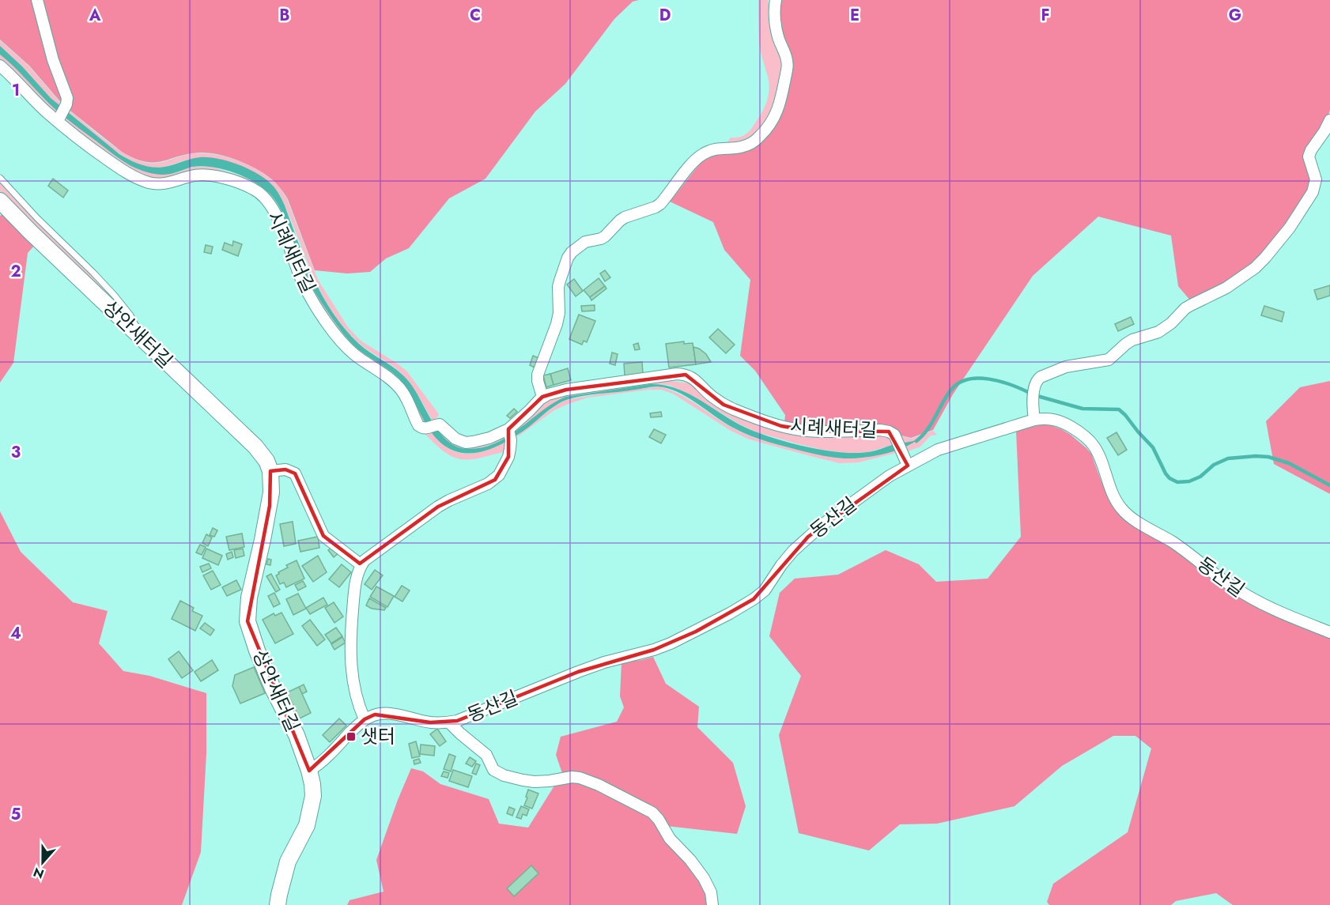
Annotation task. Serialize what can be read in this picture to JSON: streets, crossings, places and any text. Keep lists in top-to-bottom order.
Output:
{
  "streets": {
    "street": ["시례새터길", "상안새터길", "동산길"]
  },
  "crossings": [
    ["시례새터길", "동산길"]
  ],
  "places": {
    "transit": ["샛터"]
  },
  "north": "bottom",
  "grid": {
    "columns": [
      "A",
      "B",
      "C",
      "D",
      "E",
      "F",
      "G"
    ],
    "rows": [
      "1",
      "2",
      "3",
      "4",
      "5"
    ]
  }
}
